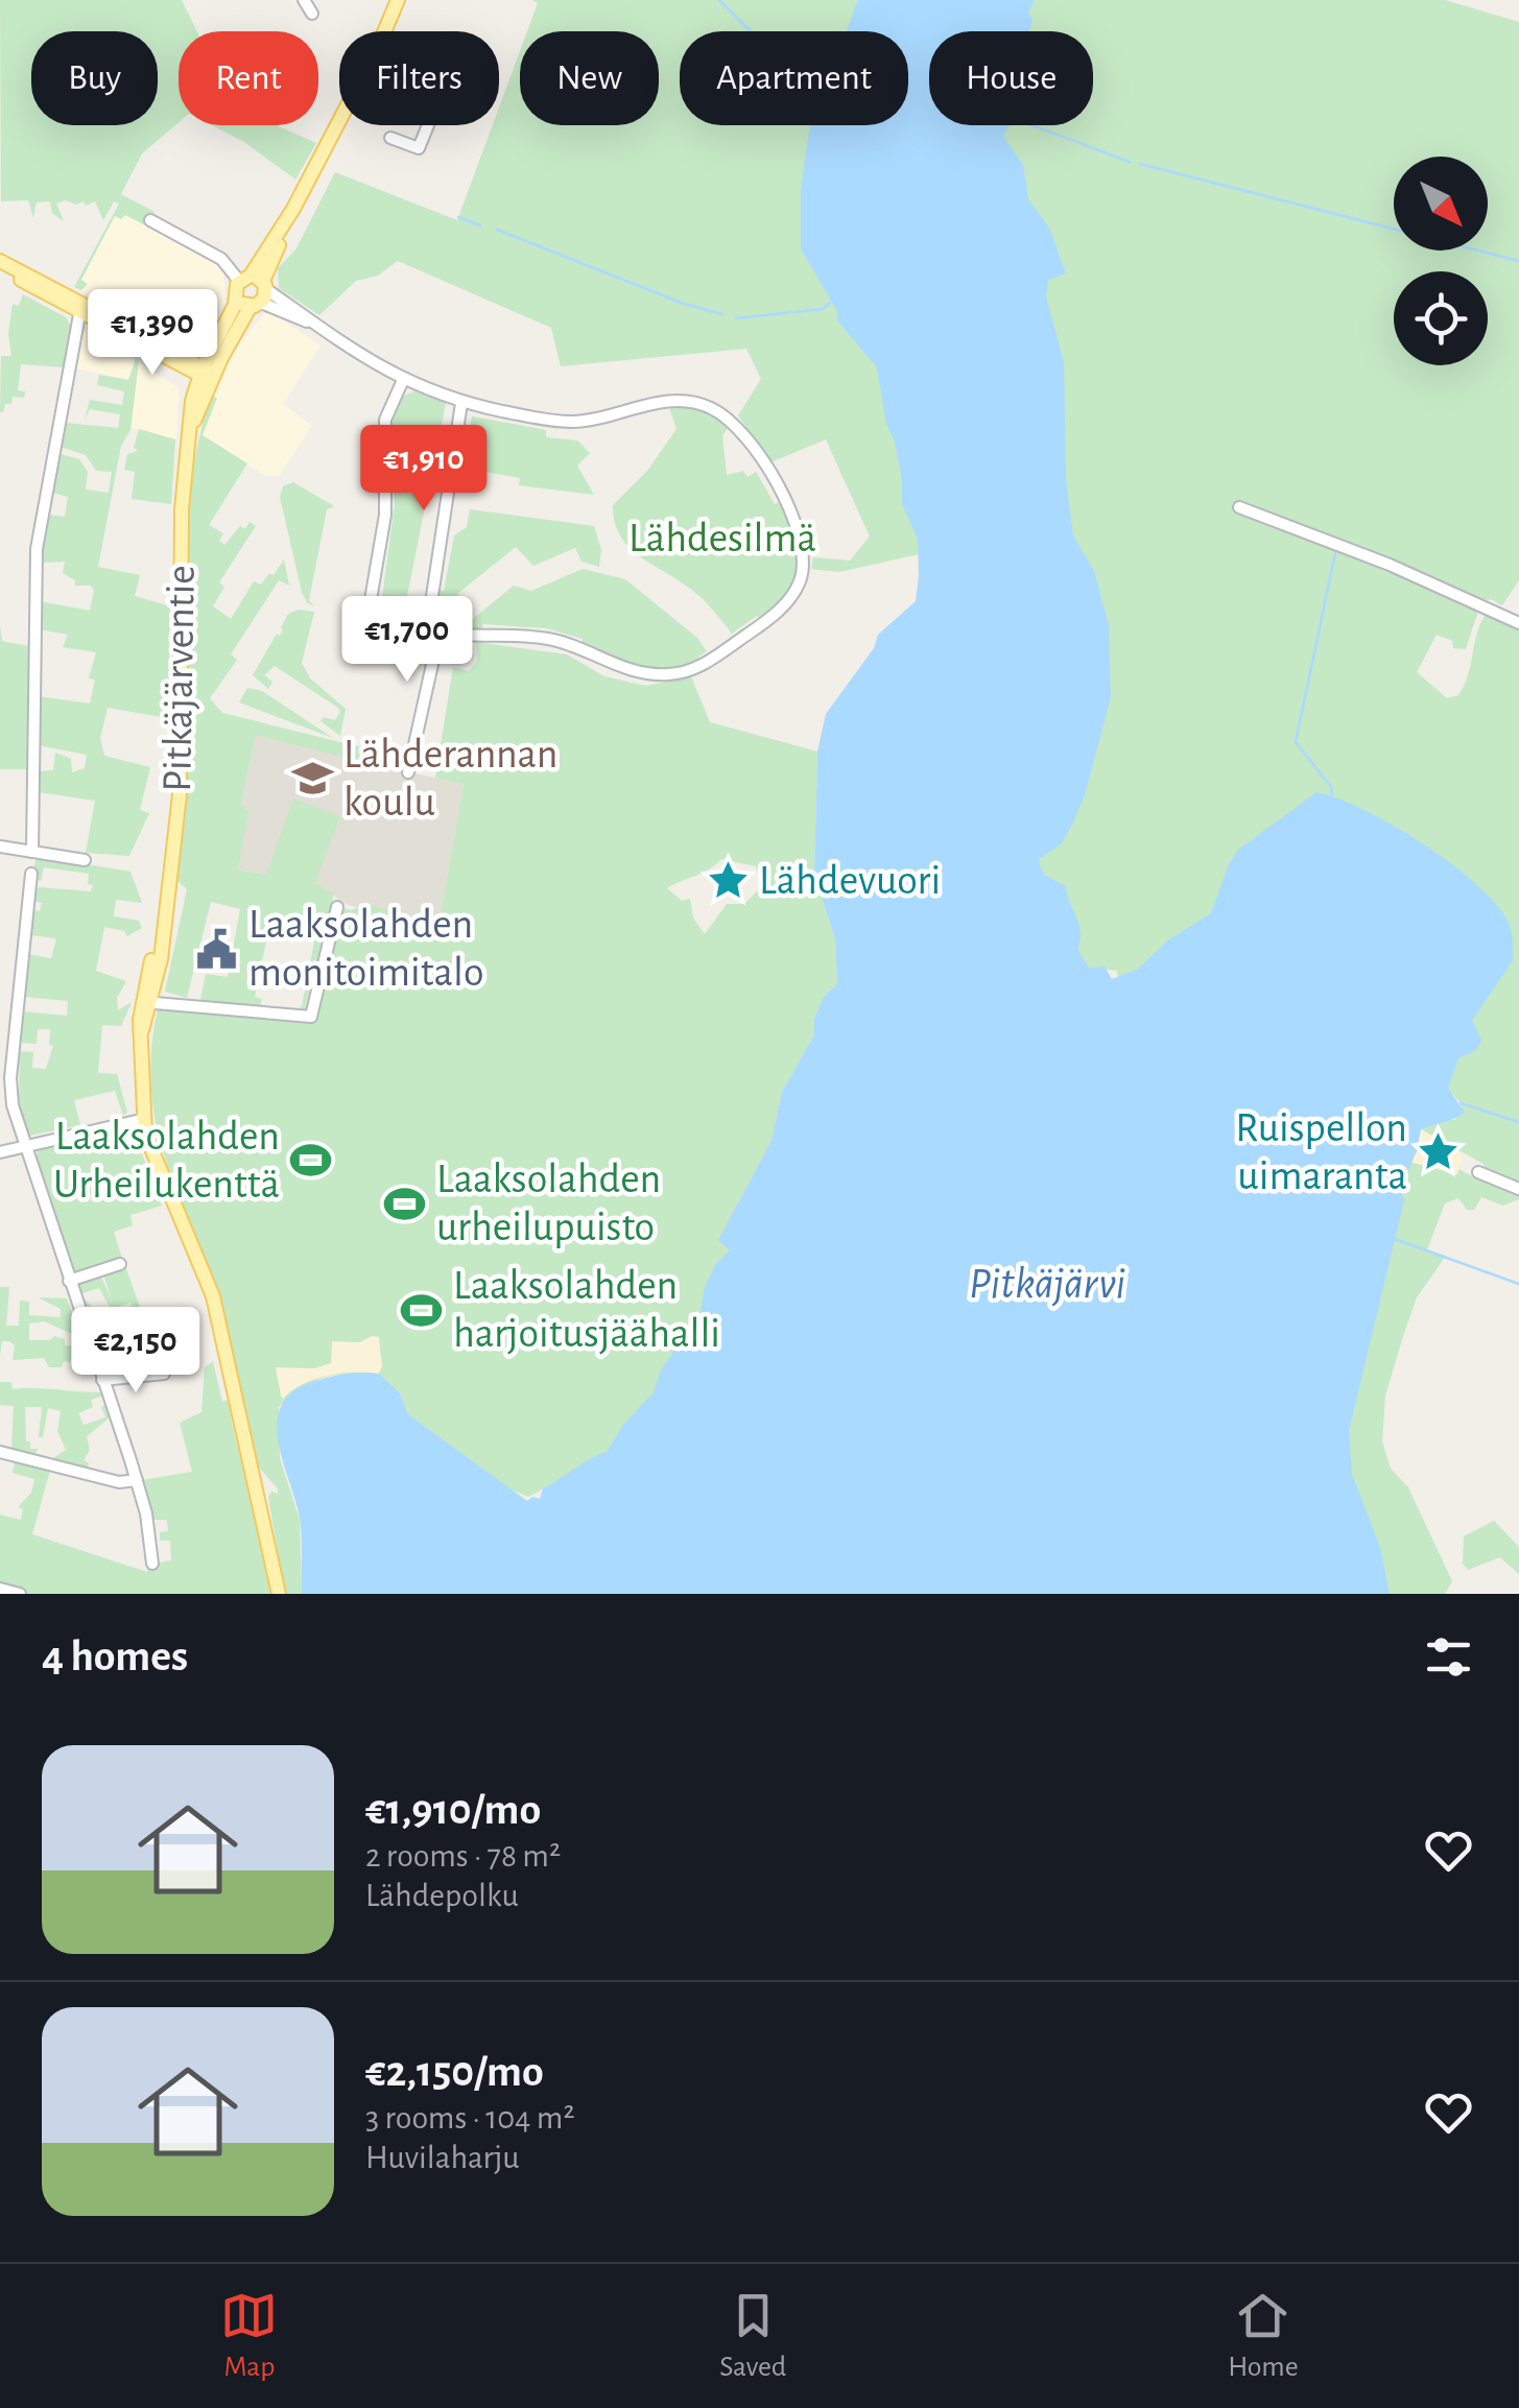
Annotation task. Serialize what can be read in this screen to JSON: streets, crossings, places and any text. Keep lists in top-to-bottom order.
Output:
{
  "streets": {
    "main road": ["Pitkäjärventie"]
  },
  "water": ["Pitkäjärvi"],
  "parks": ["Lähdesilmä"],
  "places": {
    "school or university": ["Lähderannan koulu"],
    "place": ["Lähdevuori", "Ruispellon uimaranta"],
    "public building": ["Laaksolahden monitoimitalo"],
    "sports": ["Laaksolahden Urheilukenttä", "Laaksolahden urheilupuisto", "Laaksolahden harjoitusjäähalli"]
  },
  "north": "bottom right",
  "page": {
    "chip": [
      "Buy",
      "Rent",
      "Filters",
      "New",
      "Apartment",
      "House"
    ],
    "price": [
      "€1,390",
      "€1,910",
      "€1,700",
      "€2,150"
    ],
    "heading": "4 homes",
    "list": [
      {
        "name": "€1,910/mo",
        "note": "2 rooms · 78 m² · Lähdepolku"
      },
      {
        "name": "€2,150/mo",
        "note": "3 rooms · 104 m² · Huvilaharju"
      }
    ],
    "tabs": ["Map", "Saved", "Home"]
  }
}
